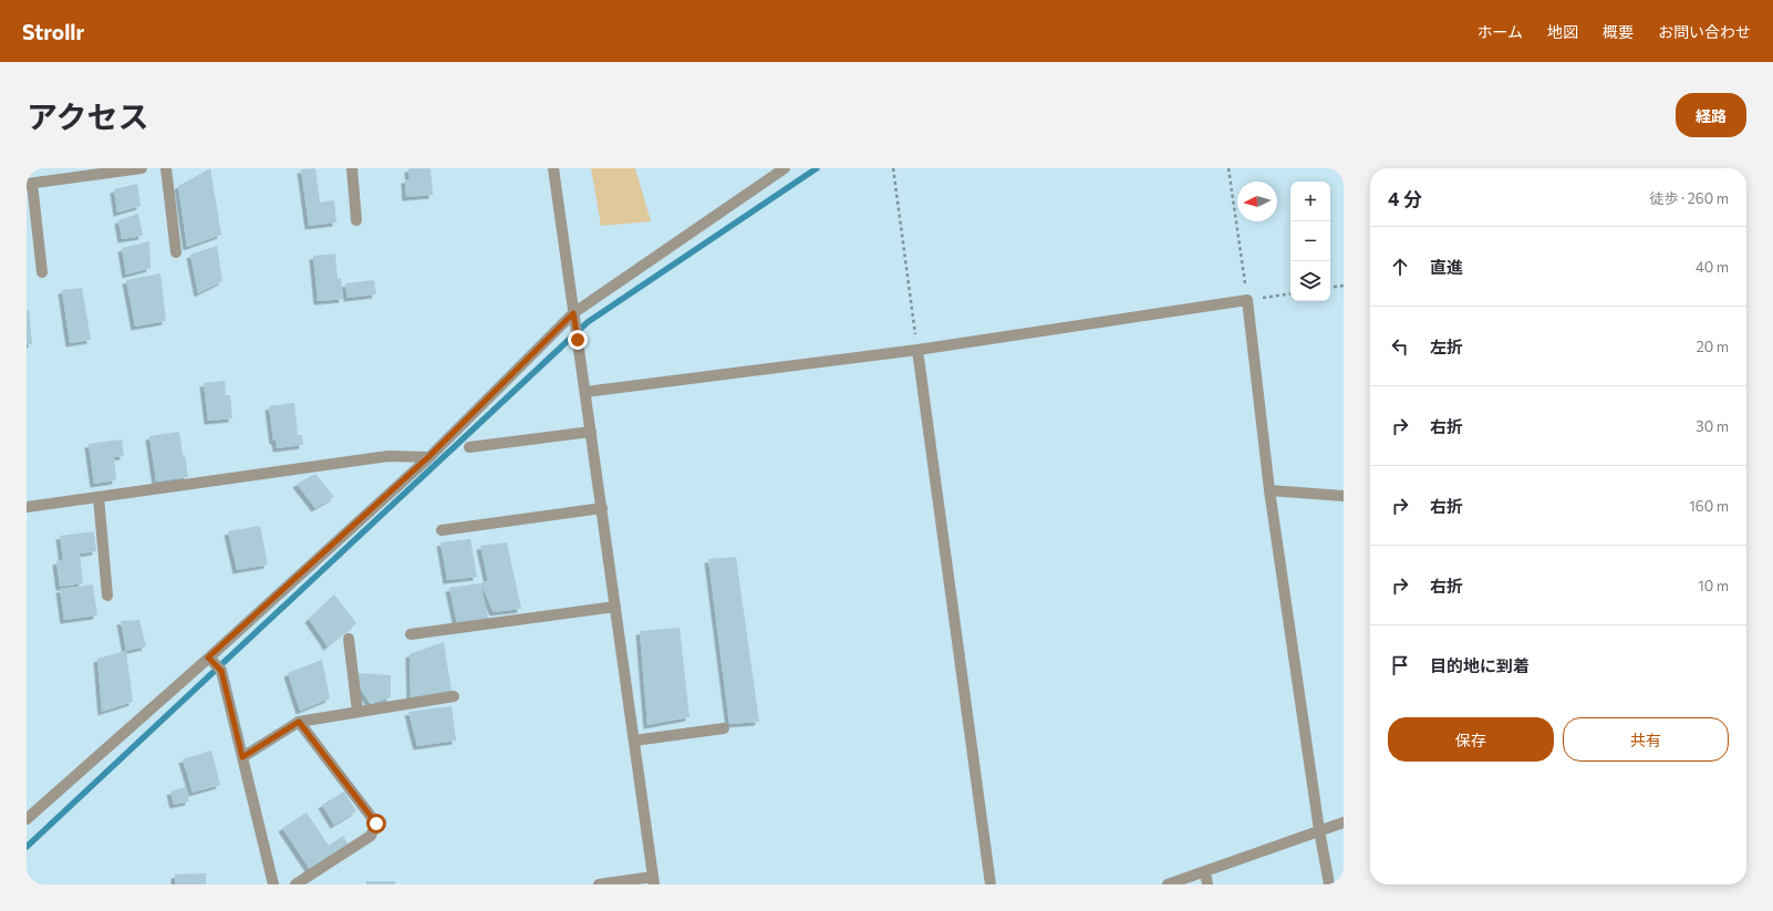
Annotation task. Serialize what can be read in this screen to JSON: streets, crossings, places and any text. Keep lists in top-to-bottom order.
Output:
{
  "north": "left",
  "page": {
    "header": "Strollr",
    "nav": [
      "ホーム",
      "地図",
      "概要",
      "お問い合わせ"
    ],
    "title": "アクセス",
    "buttons": [
      "経路",
      ["保存", "共有"]
    ],
    "heading": ["4 分", "徒歩 · 260 m"],
    "map_buttons": ["+", "−"],
    "list": [
      ["直進", "40 m"],
      ["左折", "20 m"],
      ["右折", "30 m"],
      ["右折", "160 m"],
      ["右折", "10 m"],
      "目的地に到着"
    ]
  }
}
